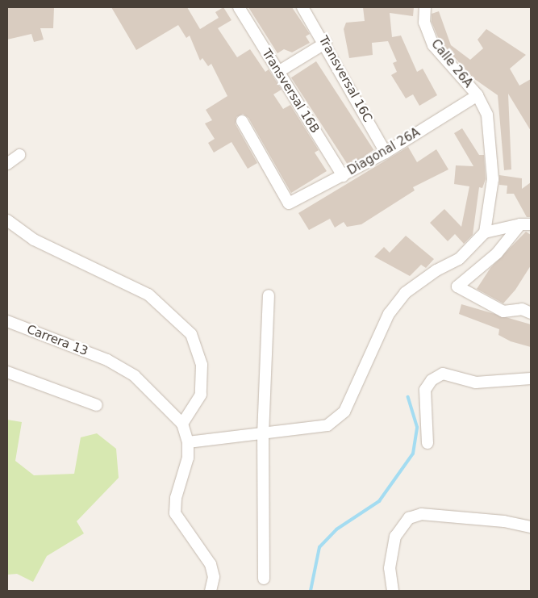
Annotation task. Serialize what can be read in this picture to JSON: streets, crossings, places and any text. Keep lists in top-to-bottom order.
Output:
{
  "streets": {
    "street": [
      "Calle 26A",
      "Transversal 16C",
      "Transversal 16B",
      "Diagonal 26A",
      "Carrera 13"
    ]
  },
  "crossings": [
    ["Calle 26A", "Diagonal 26A"],
    ["Transversal 16C", "Diagonal 26A"],
    ["Transversal 16B", "Diagonal 26A"]
  ]
}
